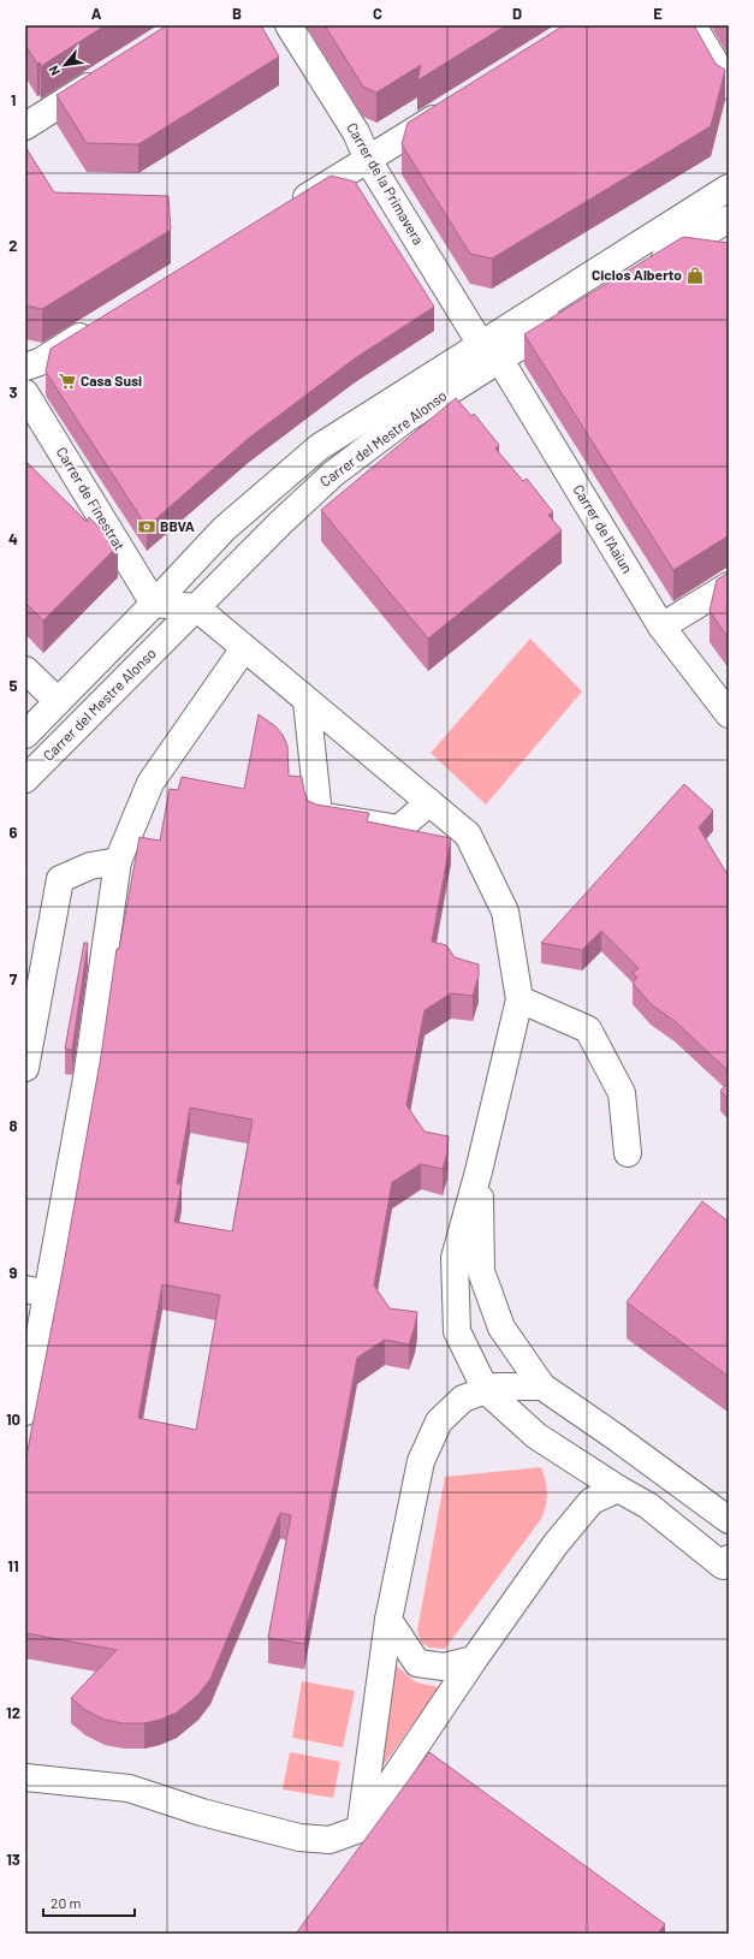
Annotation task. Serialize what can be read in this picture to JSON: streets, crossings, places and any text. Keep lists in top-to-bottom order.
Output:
{
  "streets": {
    "street": [
      "Carrer de la Primavera",
      "Carrer del Mestre Alonso",
      "Carrer de Finestrat",
      "Carrer de l'Aaiun"
    ]
  },
  "crossings": [
    ["Carrer de la Primavera", "Carrer del Mestre Alonso"],
    ["Carrer de la Primavera", "Carrer de l'Aaiun"],
    ["Carrer del Mestre Alonso", "Carrer de Finestrat"],
    ["Carrer del Mestre Alonso", "Carrer de l'Aaiun"]
  ],
  "places": {
    "shop": ["Ciclos Alberto"],
    "supermarket": ["Casa Susi"],
    "bank": ["BBVA"]
  },
  "scale_bar": "20 m",
  "north": "bottom left",
  "grid": {
    "columns": [
      "A",
      "B",
      "C",
      "D",
      "E"
    ],
    "rows": [
      "1",
      "2",
      "3",
      "4",
      "5",
      "6",
      "7",
      "8",
      "9",
      "10",
      "11",
      "12",
      "13"
    ]
  }
}
